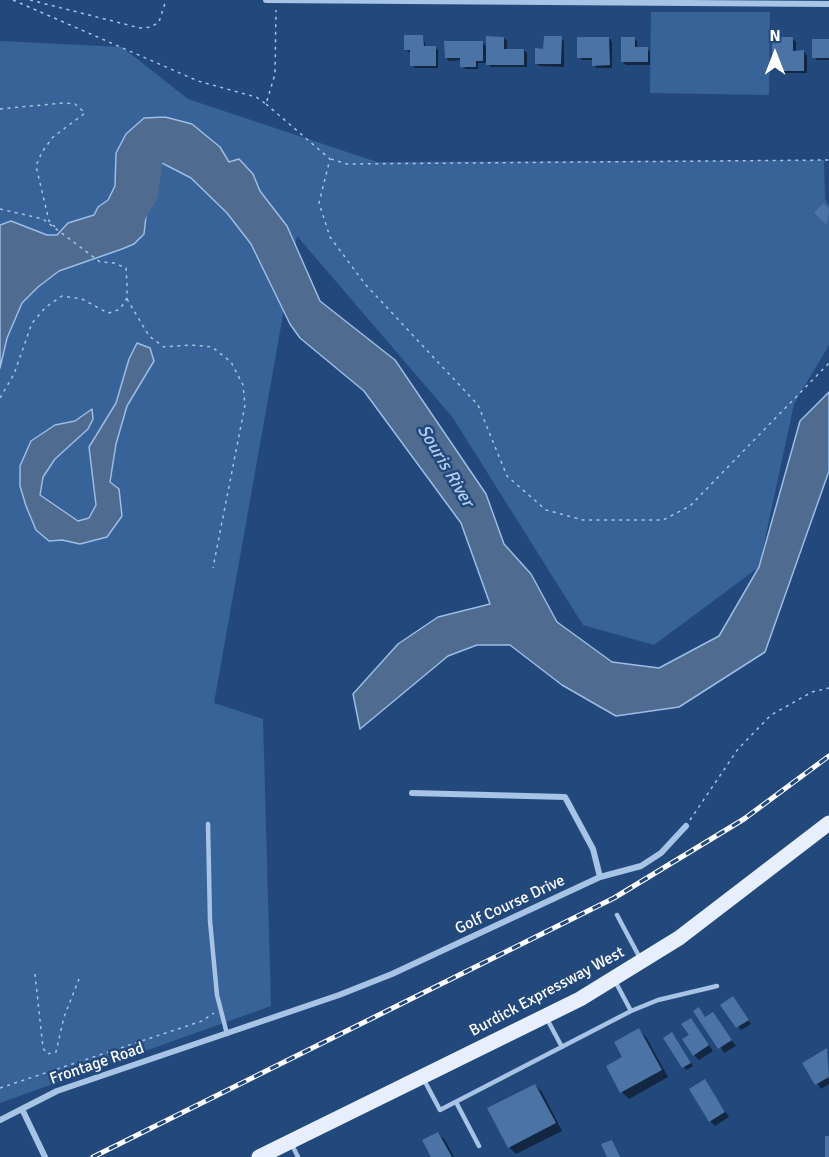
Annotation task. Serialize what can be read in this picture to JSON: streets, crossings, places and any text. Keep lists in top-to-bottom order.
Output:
{
  "streets": {
    "main road": ["Burdick Expressway West"],
    "street": ["Golf Course Drive", "Frontage Road"]
  },
  "crossings": [
    ["Golf Course Drive", "Frontage Road"]
  ],
  "water": ["Souris River"],
  "north": "top"
}
